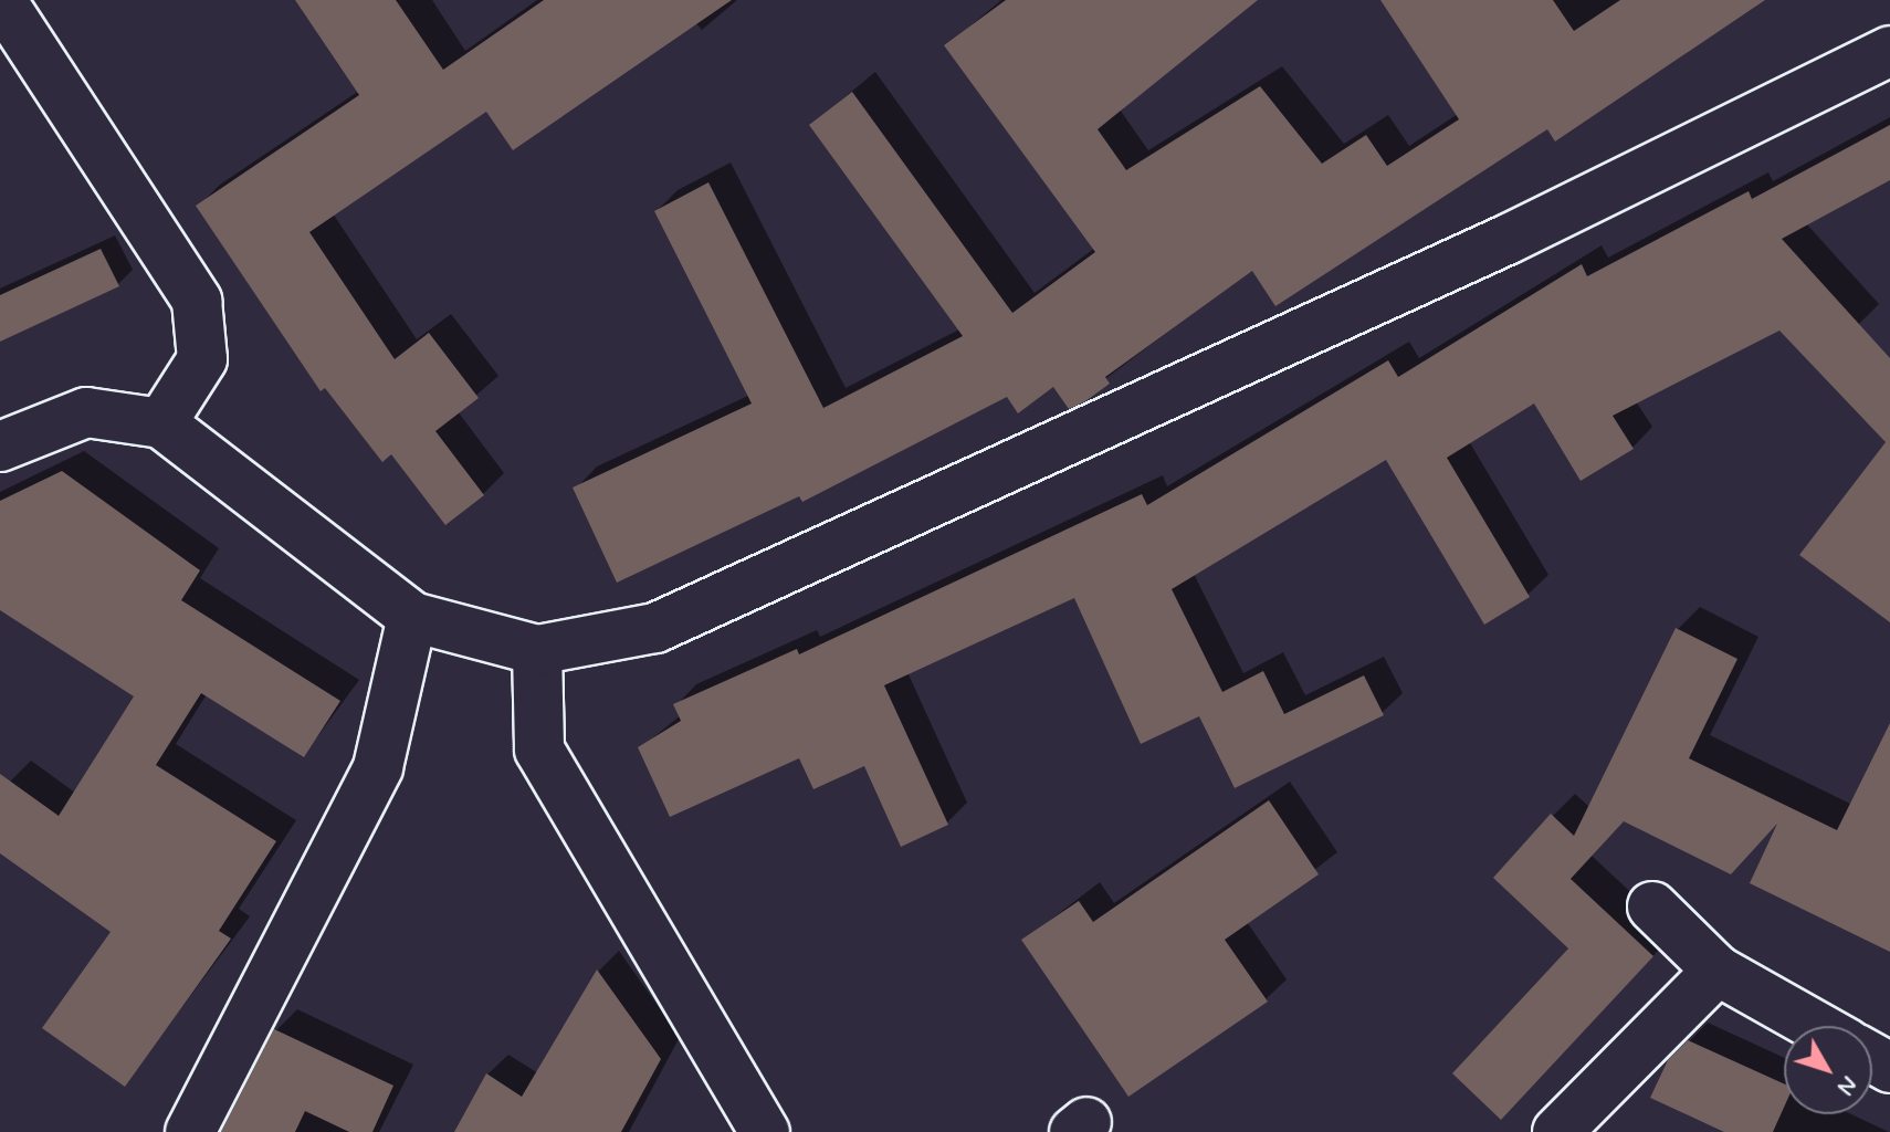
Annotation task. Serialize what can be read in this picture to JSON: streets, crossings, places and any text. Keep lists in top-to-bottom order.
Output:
{
  "north": "bottom right"
}
